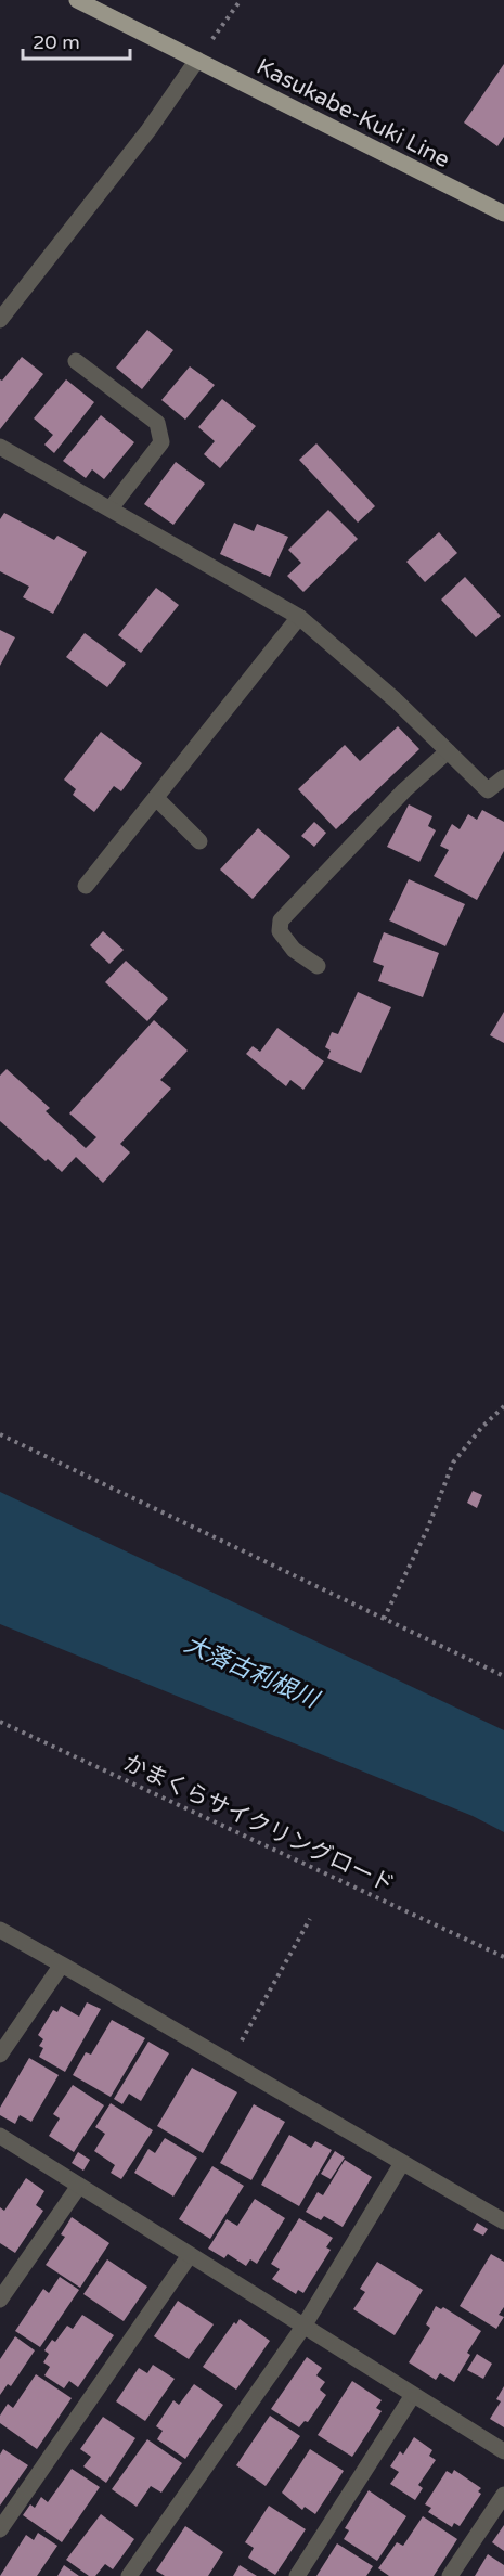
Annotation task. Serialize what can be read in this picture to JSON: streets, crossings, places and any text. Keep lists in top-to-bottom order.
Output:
{
  "streets": {
    "main road": ["Kasukabe-Kuki Line"],
    "path": ["かまくらサイクリングロード"]
  },
  "water": ["大落古利根川"],
  "scale_bar": "20 m"
}
